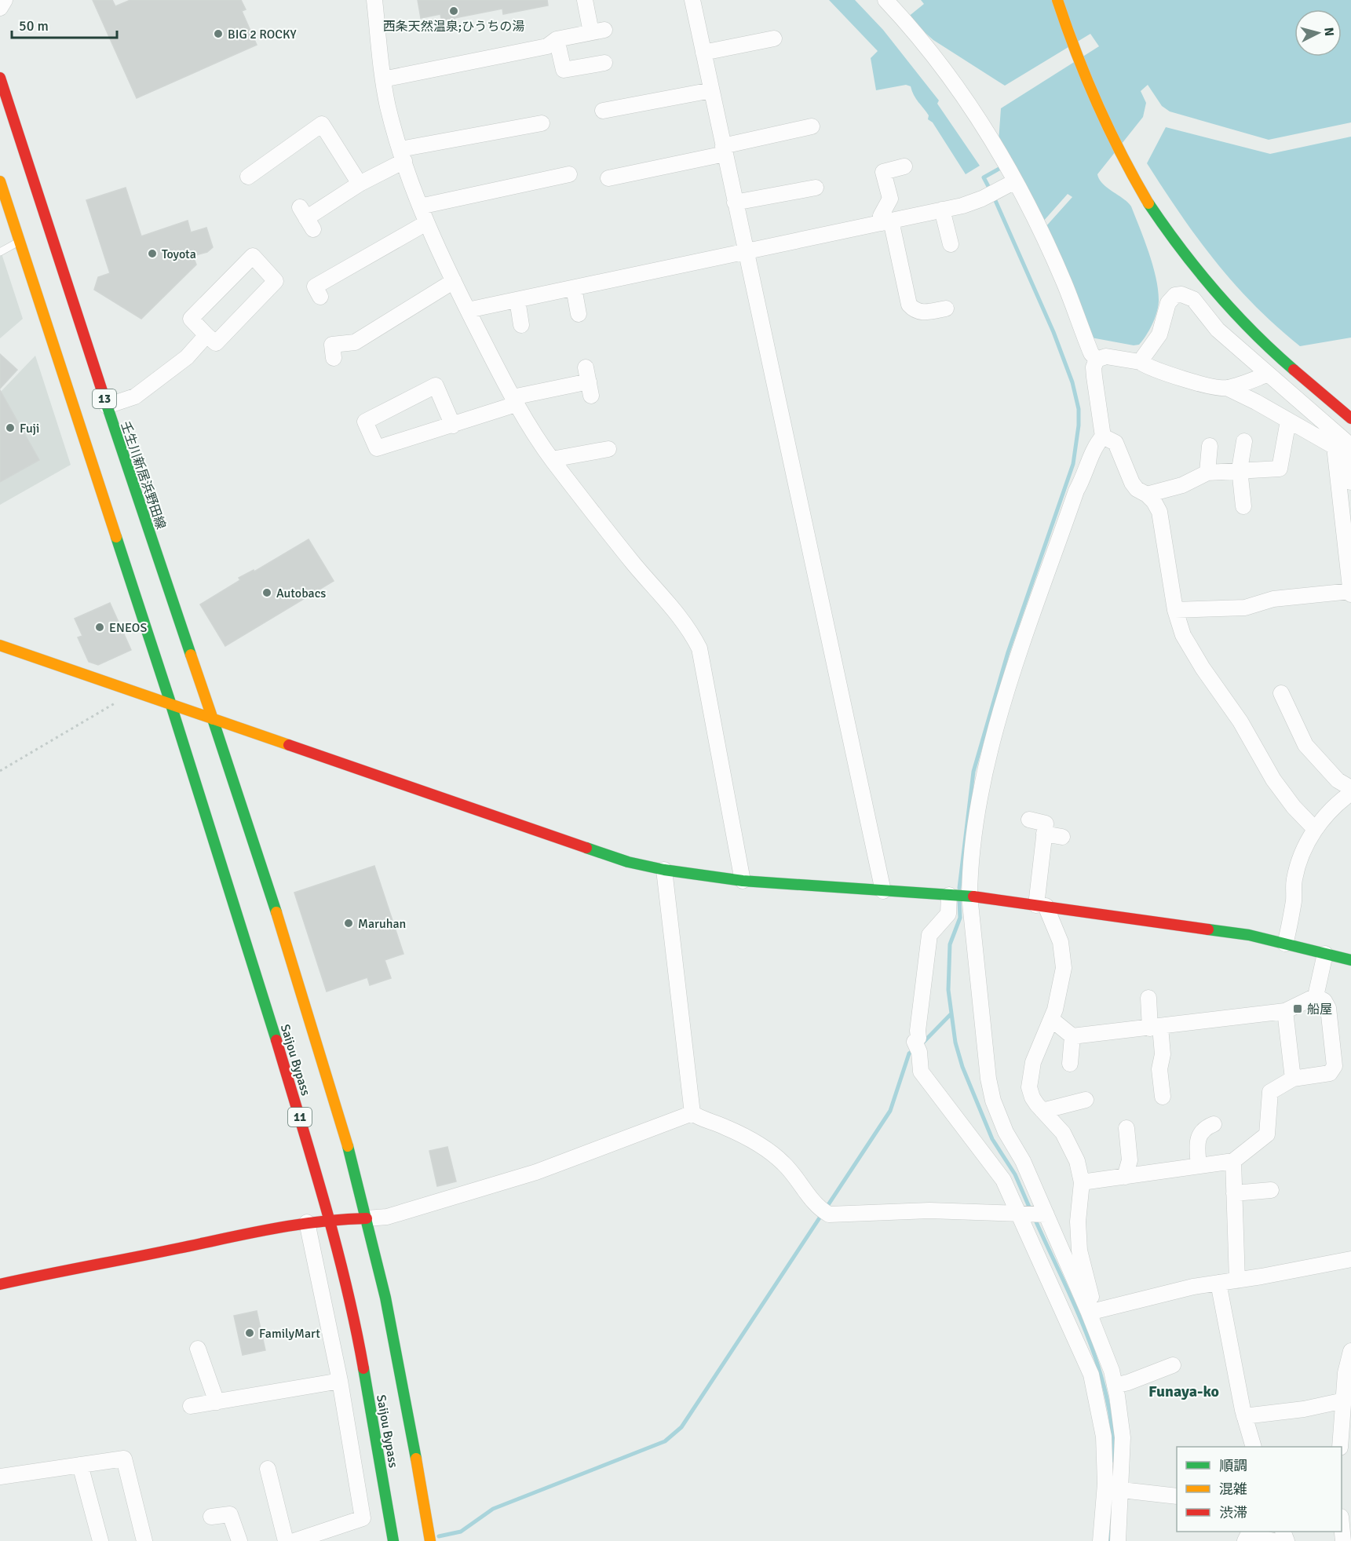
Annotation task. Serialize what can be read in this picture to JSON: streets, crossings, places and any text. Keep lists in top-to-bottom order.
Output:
{
  "streets": {
    "main road": [
      "13",
      "壬生川新居浜野田線",
      "Saijou Bypass",
      "11"
    ]
  },
  "crossings": [
    ["13", "Saijou Bypass"],
    ["壬生川新居浜野田線", "Saijou Bypass"]
  ],
  "districts": ["Funaya-ko"],
  "places": {
    "other": [
      "西条天然温泉;ひうちの湯",
      "BIG 2 ROCKY",
      "Toyota",
      "Fuji",
      "Autobacs",
      "ENEOS",
      "Maruhan",
      "FamilyMart"
    ],
    "transit": ["船屋"]
  },
  "legend": ["順調", "混雑", "渋滞"],
  "scale_bar": "50 m",
  "north": "right"
}
